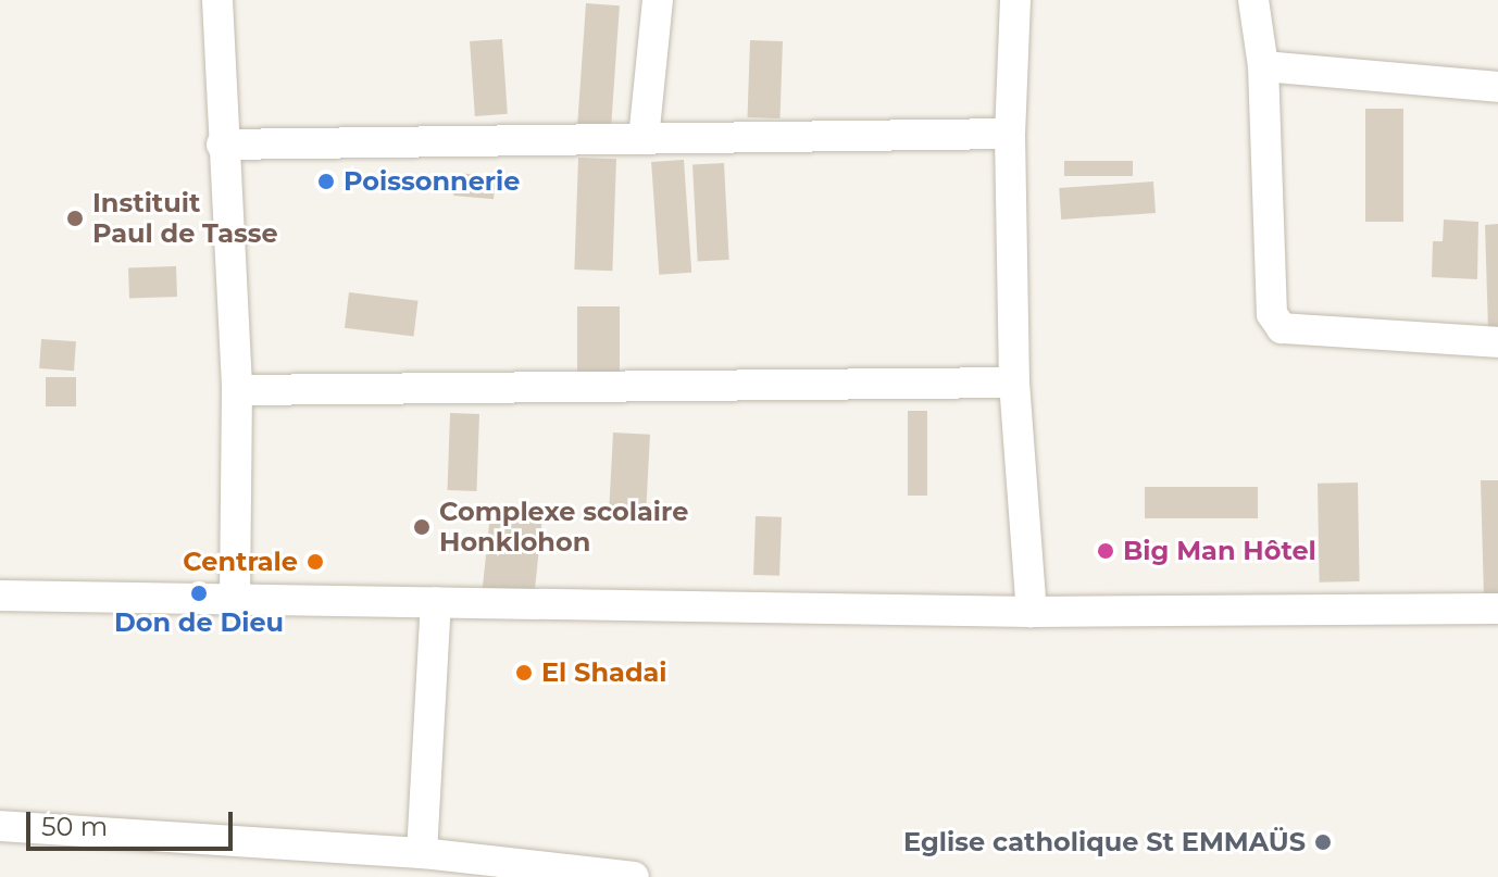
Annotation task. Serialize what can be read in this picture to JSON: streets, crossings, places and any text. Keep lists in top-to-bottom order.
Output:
{
  "places": [
    "Poissonnerie",
    "Instituit Paul de Tasse",
    "Complexe scolaire Honklohon",
    "Big Man Hôtel",
    "Centrale",
    "Don de Dieu",
    "El Shadai",
    "Eglise catholique St EMMAÜS"
  ],
  "scale_bar": "50 m"
}
